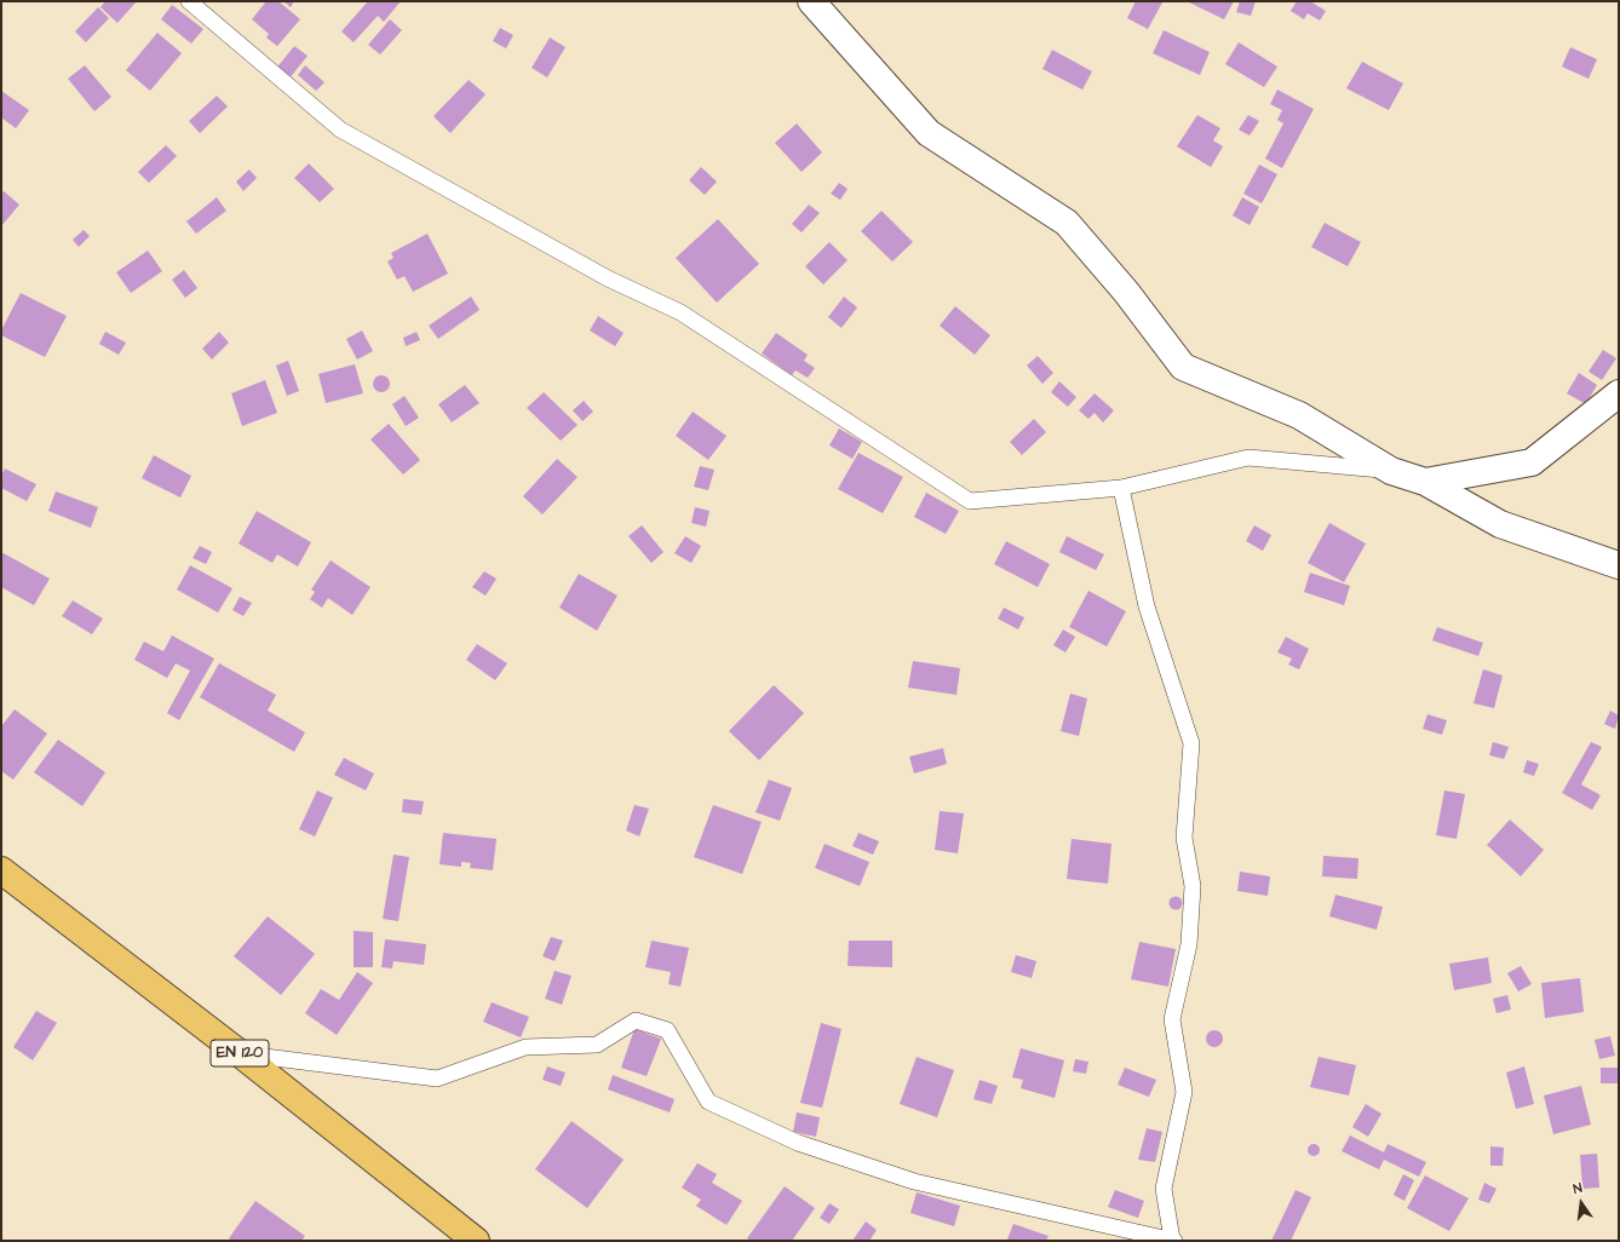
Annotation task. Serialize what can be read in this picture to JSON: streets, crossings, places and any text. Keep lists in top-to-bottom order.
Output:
{
  "streets": {
    "main road": ["EN 120"]
  },
  "north": "top"
}
